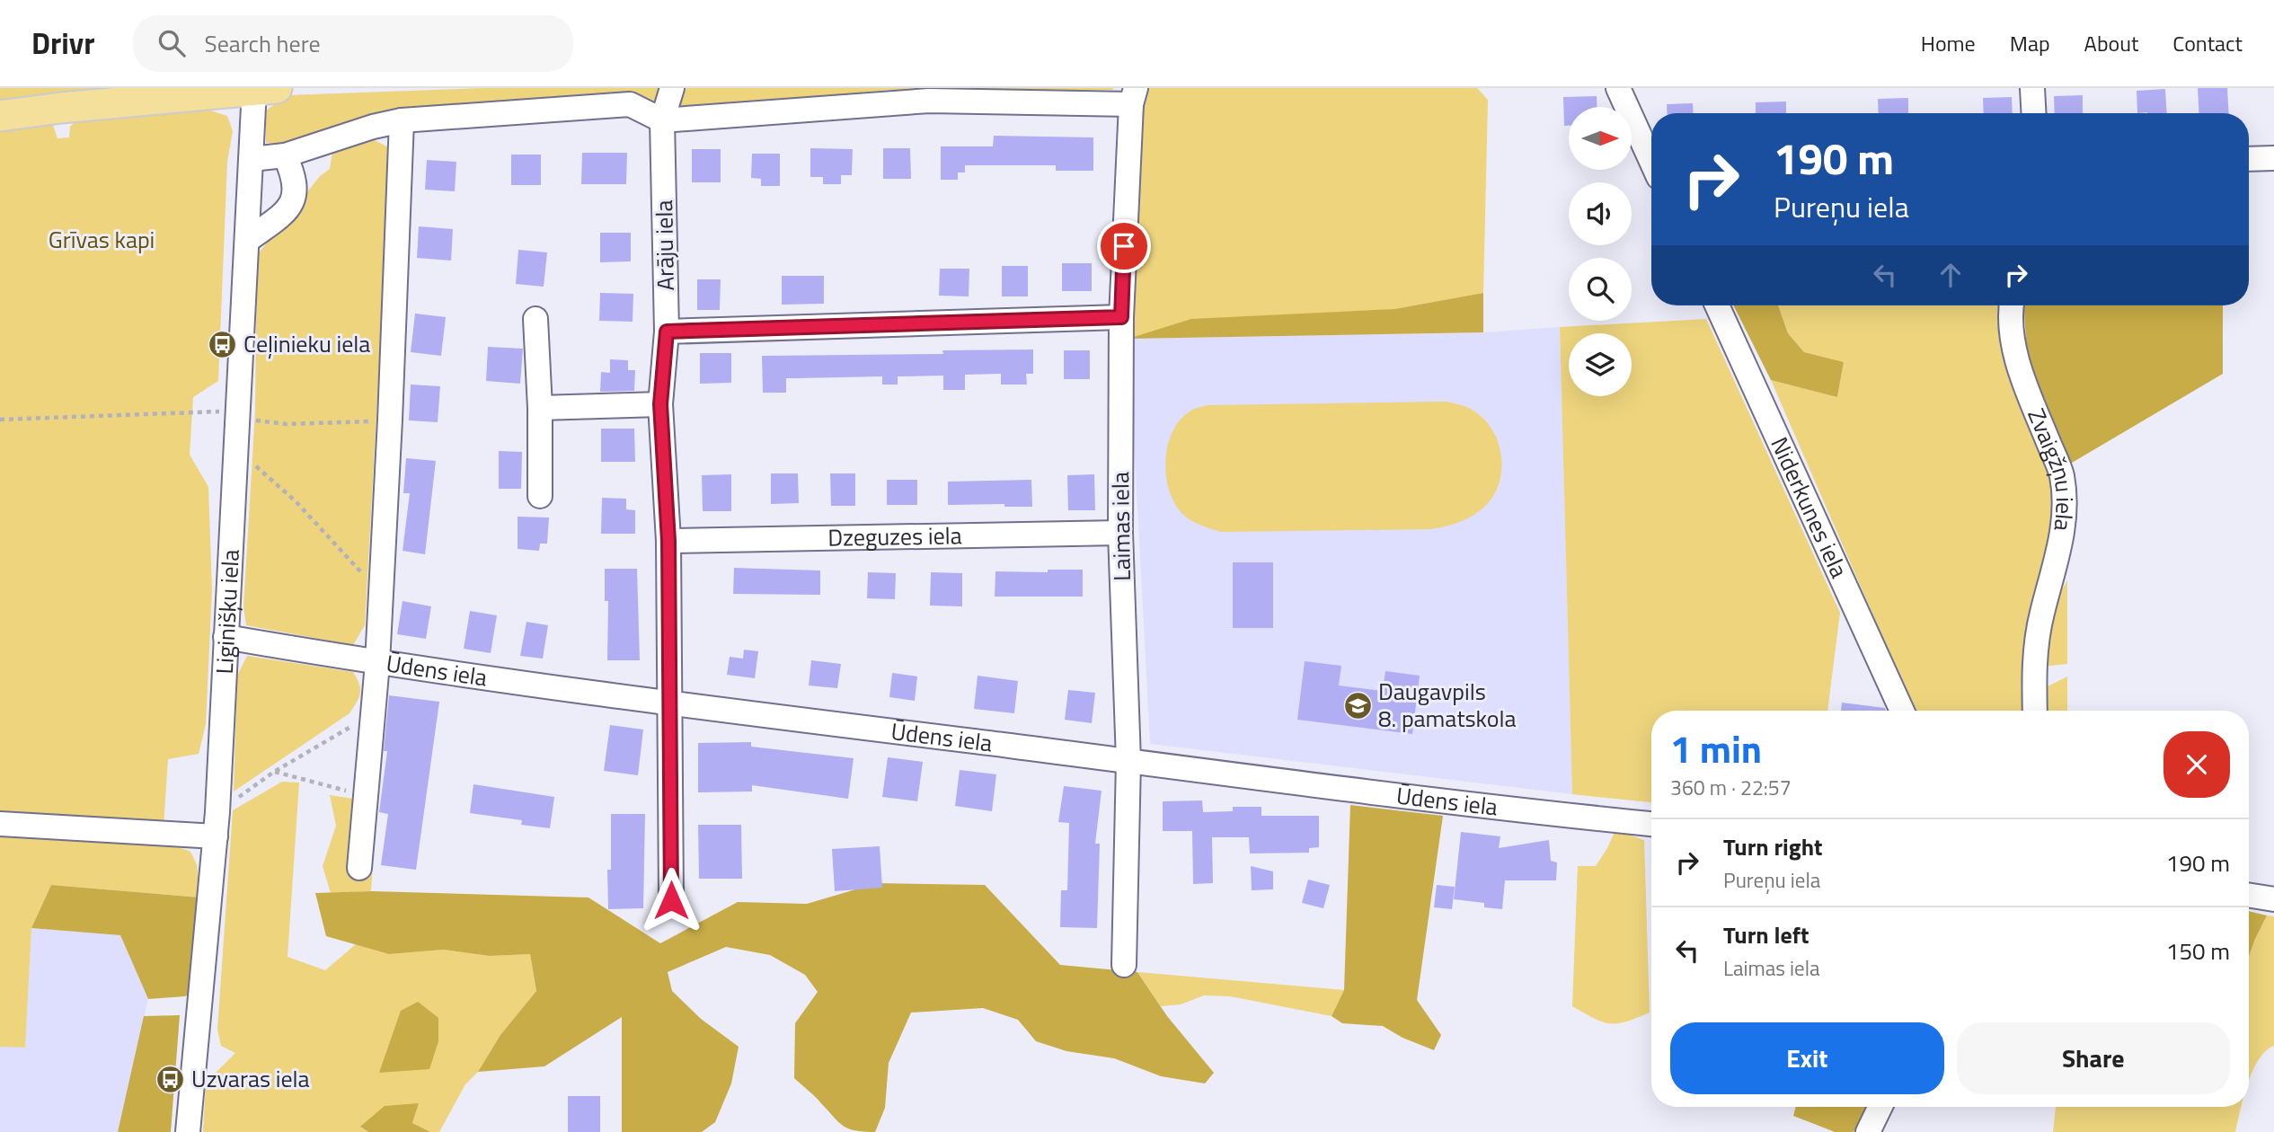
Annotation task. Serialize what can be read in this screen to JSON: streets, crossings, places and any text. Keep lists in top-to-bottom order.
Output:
{
  "streets": {
    "street": [
      "Arāju iela",
      "Zvaigžņu iela",
      "Niderkunes iela",
      "Laimas iela",
      "Dzeguzes iela",
      "Liginišķu iela",
      "Ūdens iela"
    ]
  },
  "crossings": [
    ["Arāju iela", "Dzeguzes iela"],
    ["Arāju iela", "Ūdens iela"],
    ["Laimas iela", "Dzeguzes iela"],
    ["Laimas iela", "Ūdens iela"],
    ["Liginišķu iela", "Ūdens iela"]
  ],
  "parks": ["Grīvas kapi"],
  "places": {
    "bus stop": ["Ceļinieku iela", "Uzvaras iela"],
    "school or university": ["Daugavpils 8. pamatskola"]
  },
  "north": "right",
  "page": {
    "header": "Drivr",
    "search": "Search here",
    "nav": [
      "Home",
      "Map",
      "About",
      "Contact"
    ],
    "turn": ["190 m", "Pureņu iela"],
    "heading": ["1 min", "360 m · 22:57"],
    "list": [
      {
        "name": "Turn right",
        "note": "Pureņu iela",
        "value": "190 m"
      },
      {
        "name": "Turn left",
        "note": "Laimas iela",
        "value": "150 m"
      }
    ],
    "buttons": ["Exit", "Share"]
  }
}
